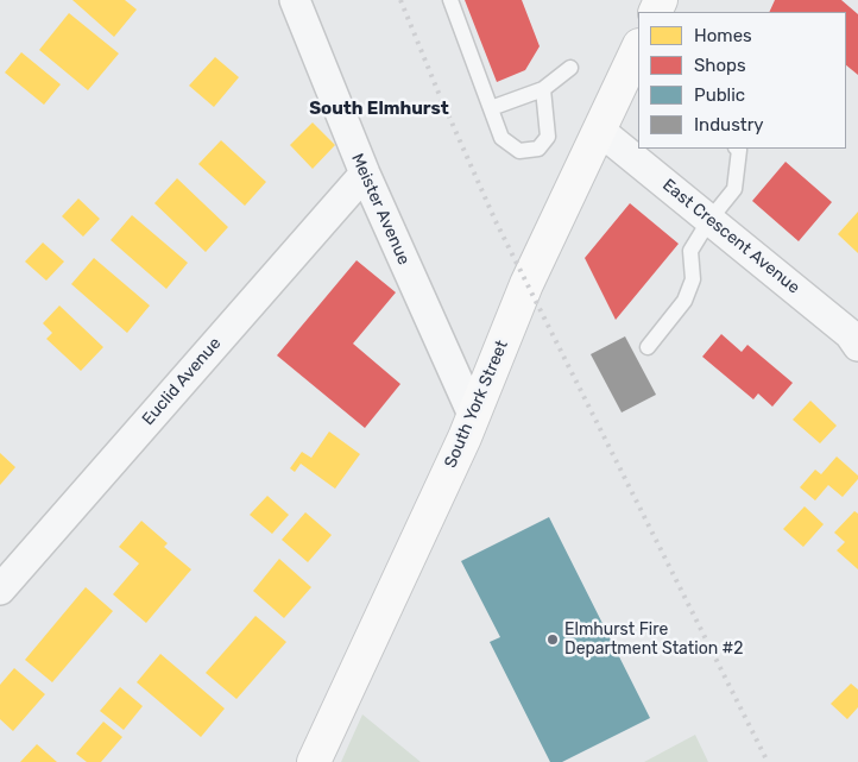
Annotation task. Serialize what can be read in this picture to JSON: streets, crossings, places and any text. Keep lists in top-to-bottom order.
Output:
{
  "streets": {
    "main road": ["South York Street"],
    "street": ["Meister Avenue", "East Crescent Avenue", "Euclid Avenue"]
  },
  "crossings": [
    ["Meister Avenue", "Euclid Avenue"],
    ["Meister Avenue", "South York Street"],
    ["East Crescent Avenue", "South York Street"]
  ],
  "districts": ["South Elmhurst"],
  "places": ["Elmhurst Fire Department Station #2"],
  "legend": [
    "Homes",
    "Shops",
    "Public",
    "Industry"
  ]
}
